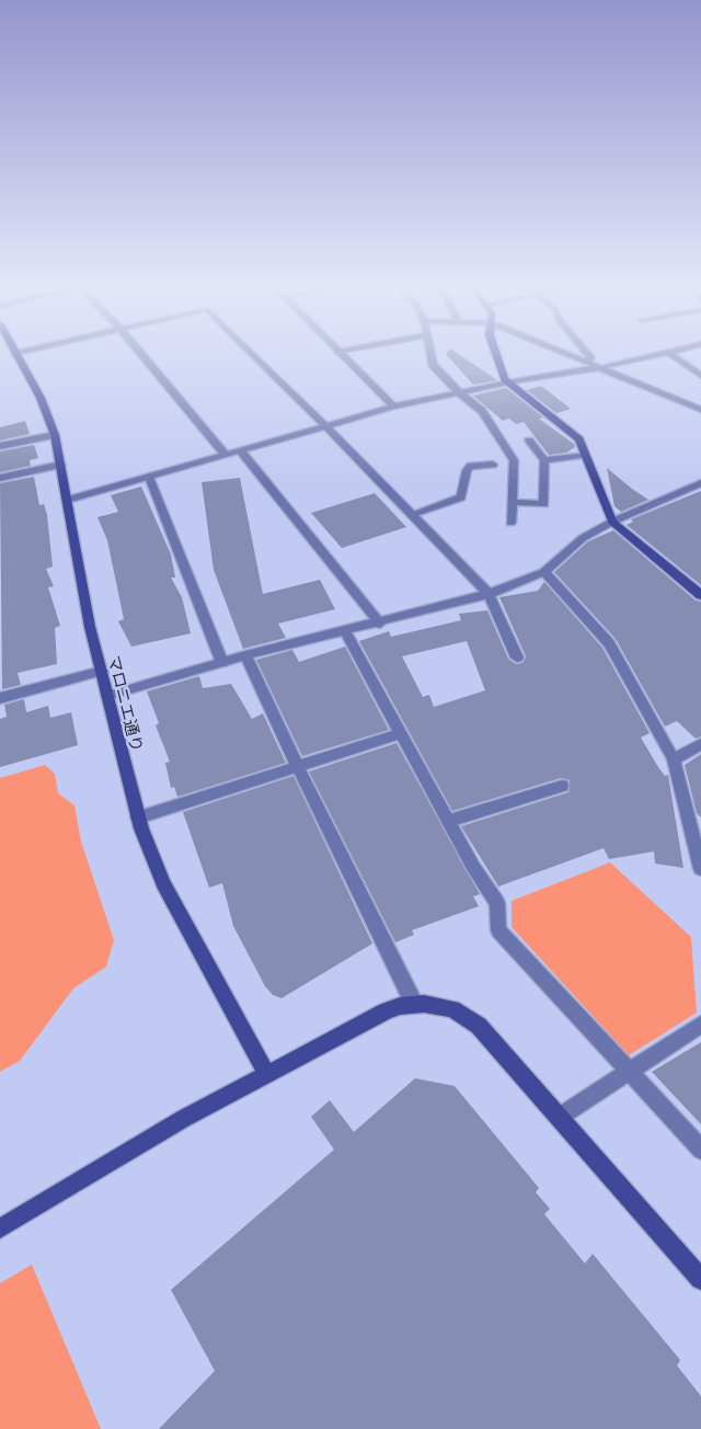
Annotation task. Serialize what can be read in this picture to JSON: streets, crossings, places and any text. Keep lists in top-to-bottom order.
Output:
{
  "streets": {
    "street": ["マロニエ通り"]
  }
}
